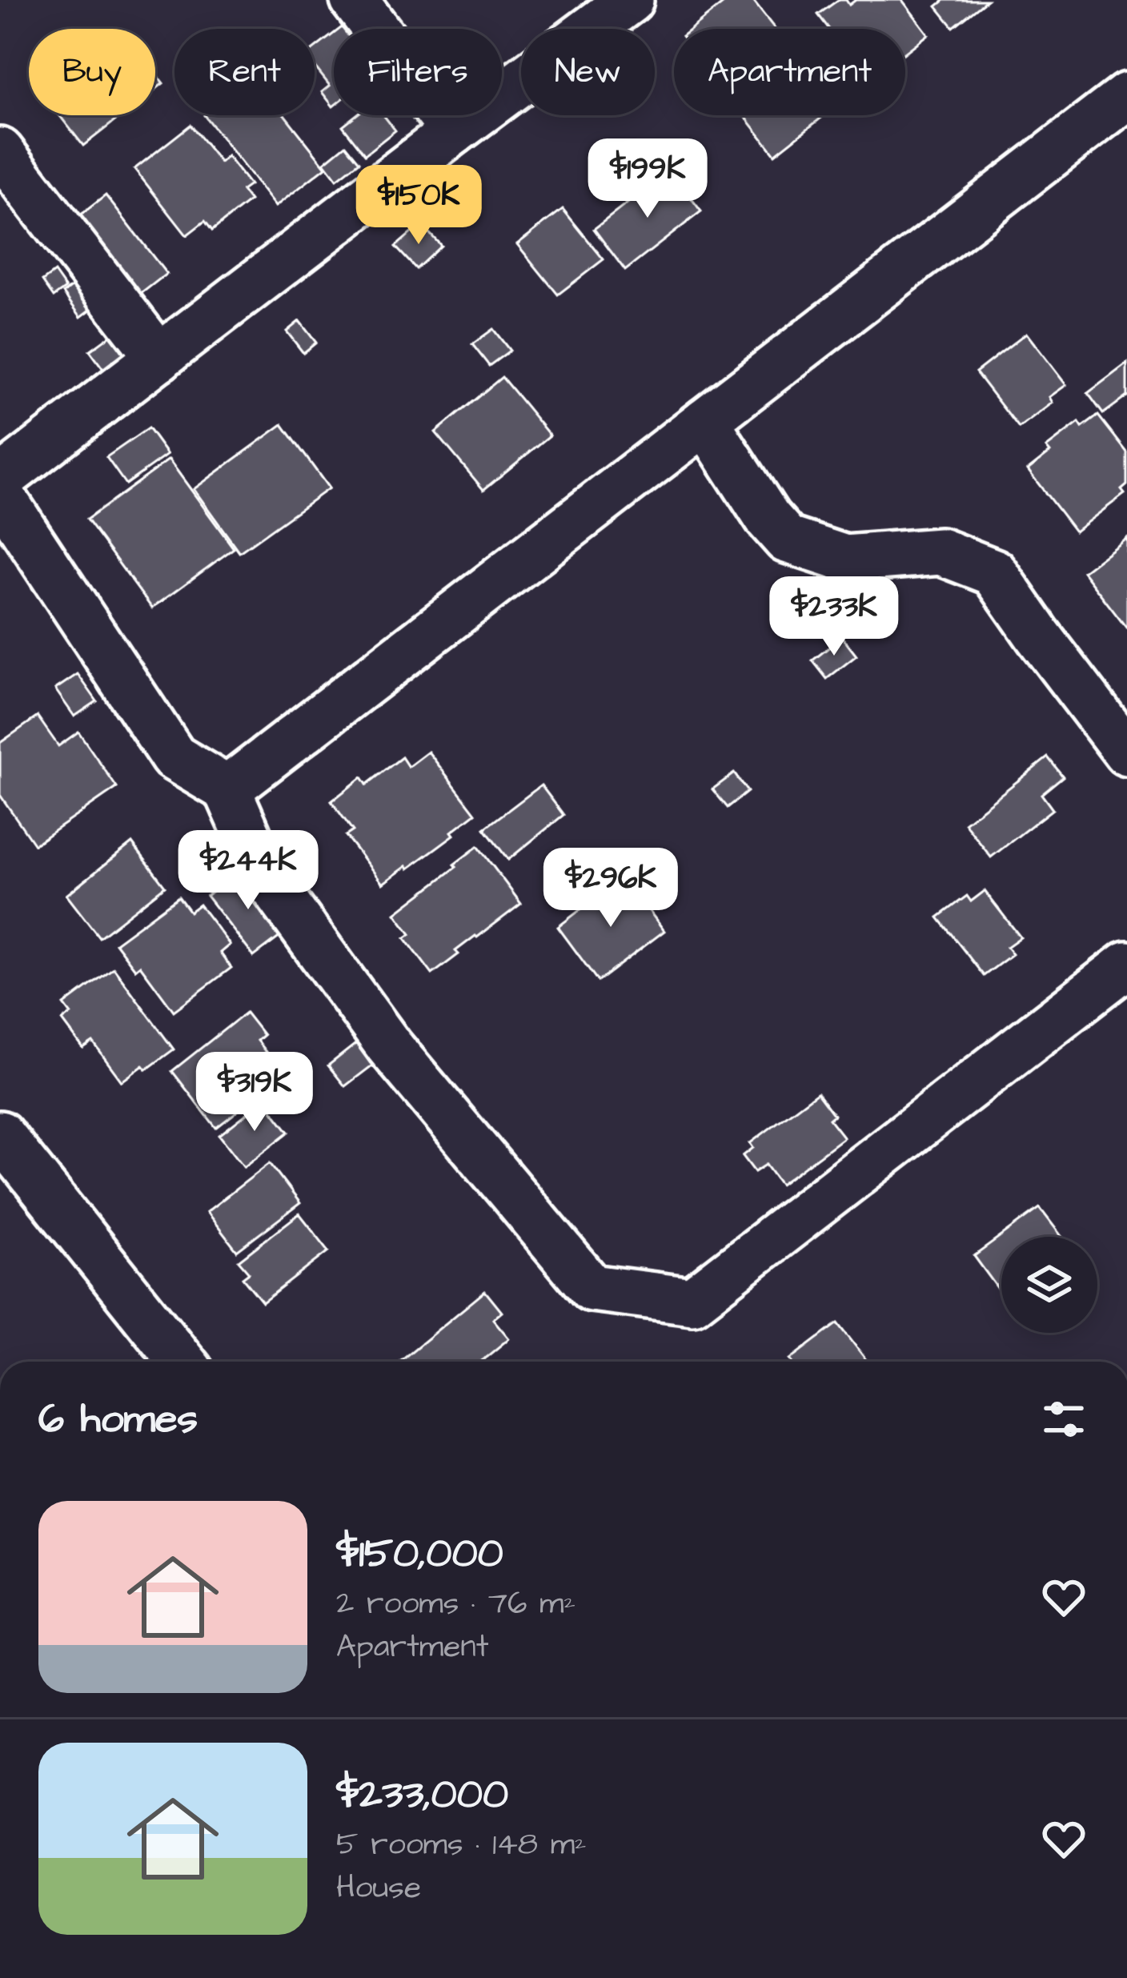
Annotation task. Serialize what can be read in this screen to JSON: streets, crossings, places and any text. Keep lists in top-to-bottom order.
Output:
{
  "page": {
    "chip": [
      "Buy",
      "Rent",
      "Filters",
      "New",
      "Apartment"
    ],
    "price": [
      "$199K",
      "$150K",
      "$233K",
      "$244K",
      "$296K",
      "$319K"
    ],
    "heading": "6 homes",
    "list": [
      {
        "name": "$150,000",
        "note": "2 rooms · 76 m² · Apartment"
      },
      {
        "name": "$233,000",
        "note": "5 rooms · 148 m² · House"
      }
    ]
  }
}
